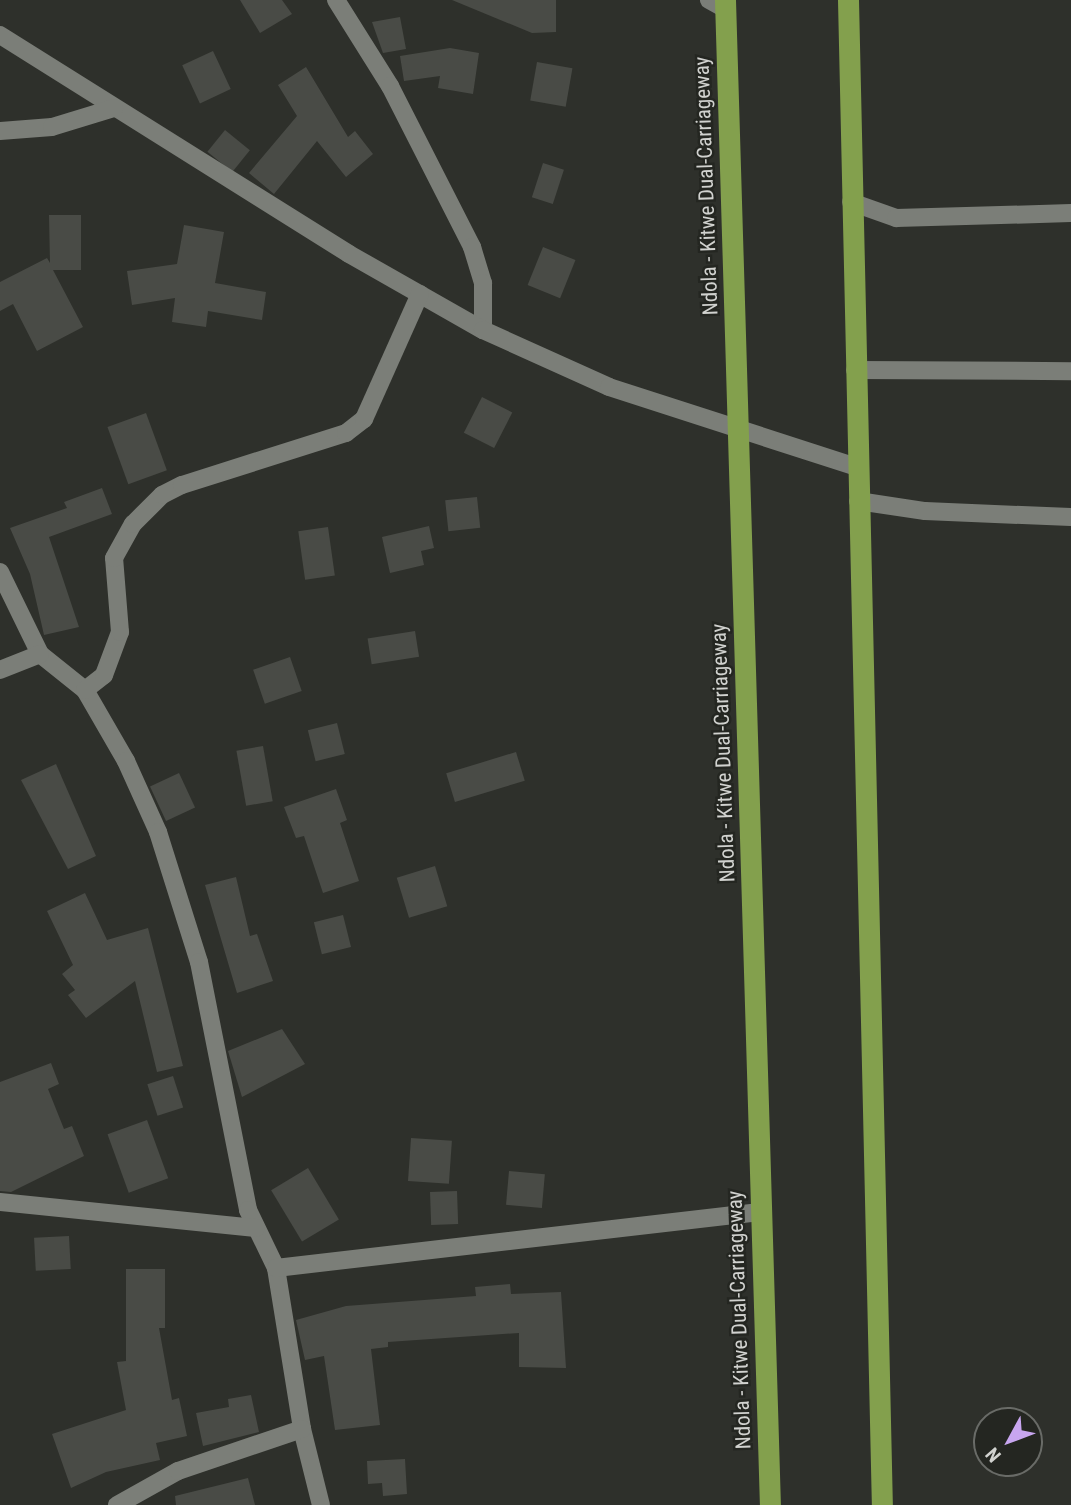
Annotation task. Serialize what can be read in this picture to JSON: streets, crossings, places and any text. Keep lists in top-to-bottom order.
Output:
{
  "streets": {
    "highway": ["Ndola - Kitwe Dual-Carriageway"]
  },
  "north": "bottom left"
}
